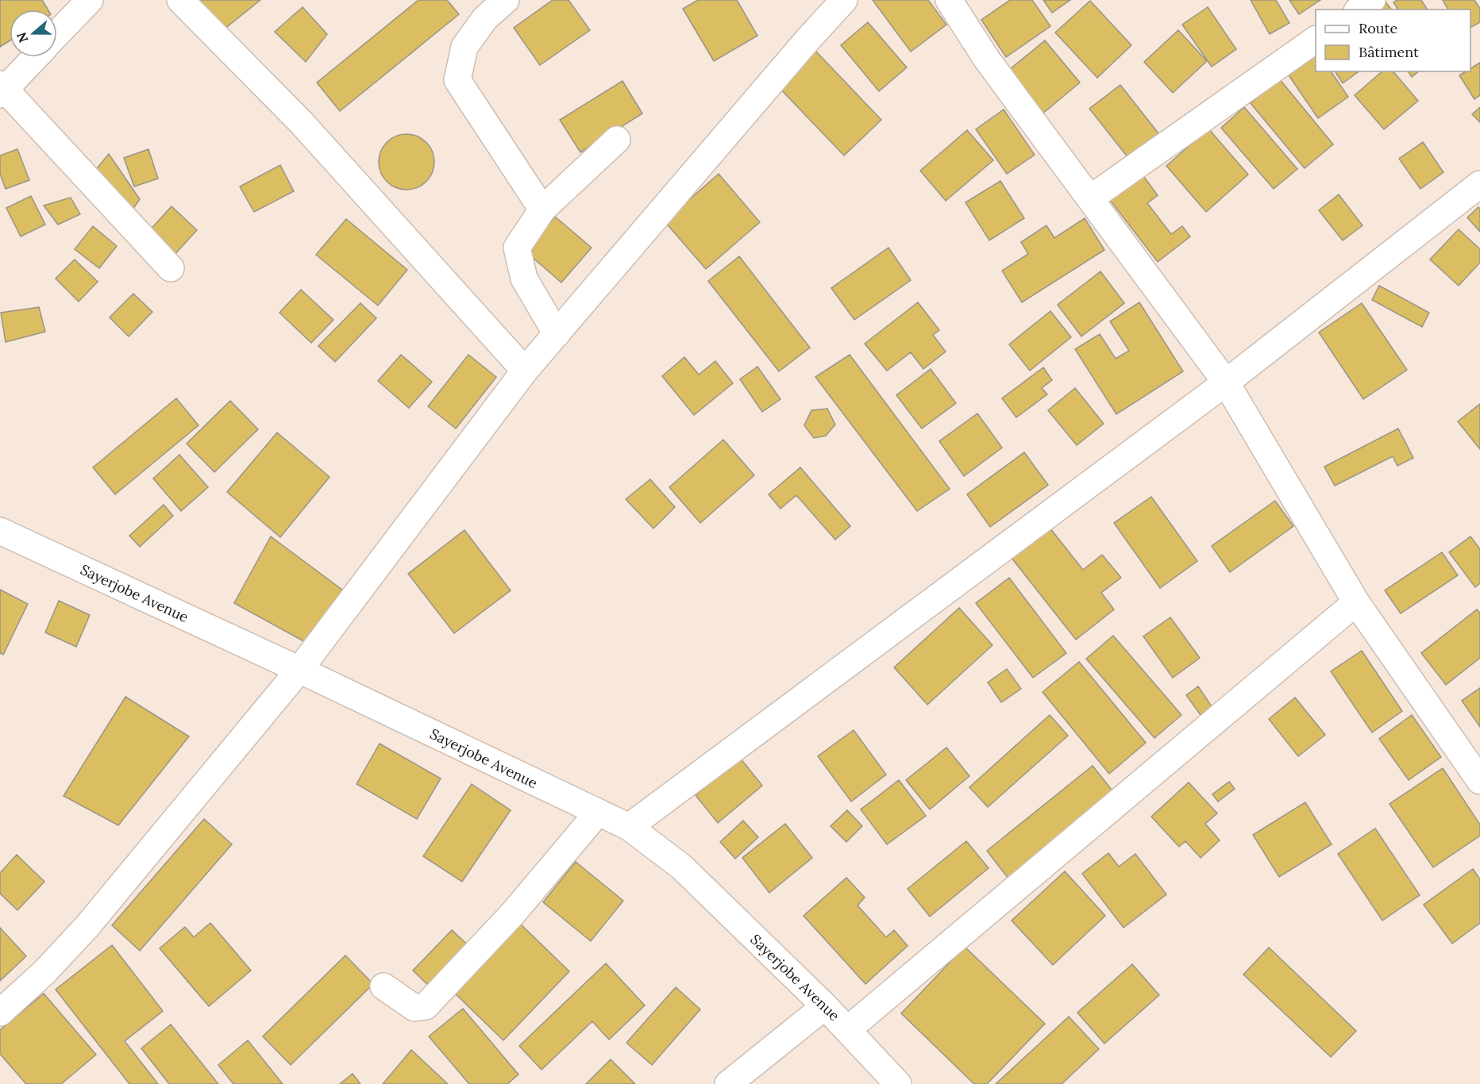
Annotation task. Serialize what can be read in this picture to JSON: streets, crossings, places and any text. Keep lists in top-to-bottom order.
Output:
{
  "streets": {
    "street": ["Sayerjobe Avenue"]
  },
  "legend": ["Route", "Bâtiment"],
  "north": "left"
}
